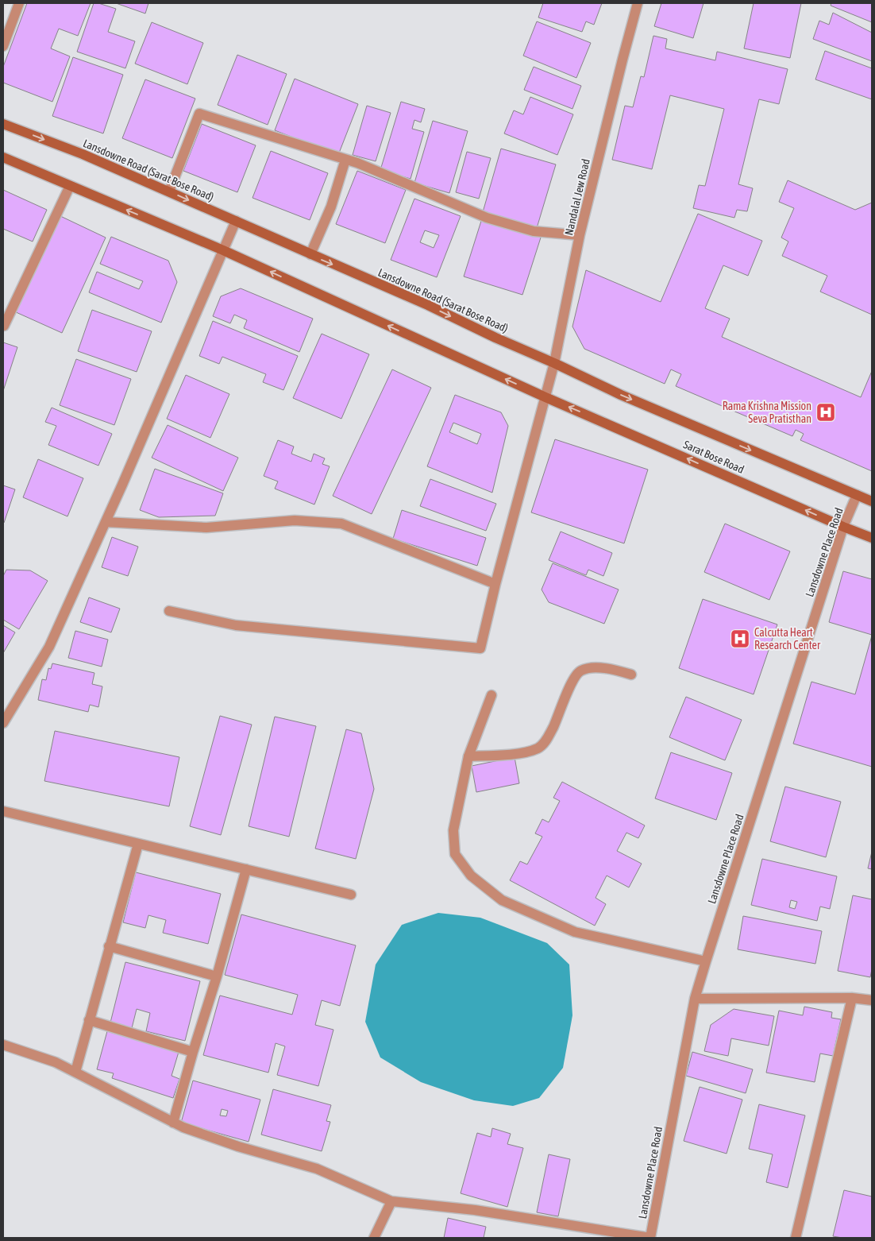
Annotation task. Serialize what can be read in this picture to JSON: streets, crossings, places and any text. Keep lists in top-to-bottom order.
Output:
{
  "streets": {
    "main road": ["Lansdowne Road (Sarat Bose Road)", "Sarat Bose Road"],
    "street": ["Nandalal Jew Road", "Lansdowne Place Road"]
  },
  "crossings": [
    ["Lansdowne Road (Sarat Bose Road)", "Nandalal Jew Road"],
    ["Lansdowne Road (Sarat Bose Road)", "Lansdowne Place Road"],
    ["Nandalal Jew Road", "Sarat Bose Road"],
    ["Sarat Bose Road", "Lansdowne Place Road"]
  ],
  "one_way": ["Sarat Bose Road"],
  "places": {
    "hospital": ["Rama Krishna Mission Seva Pratisthan", "Calcutta Heart Research Center"]
  }
}
